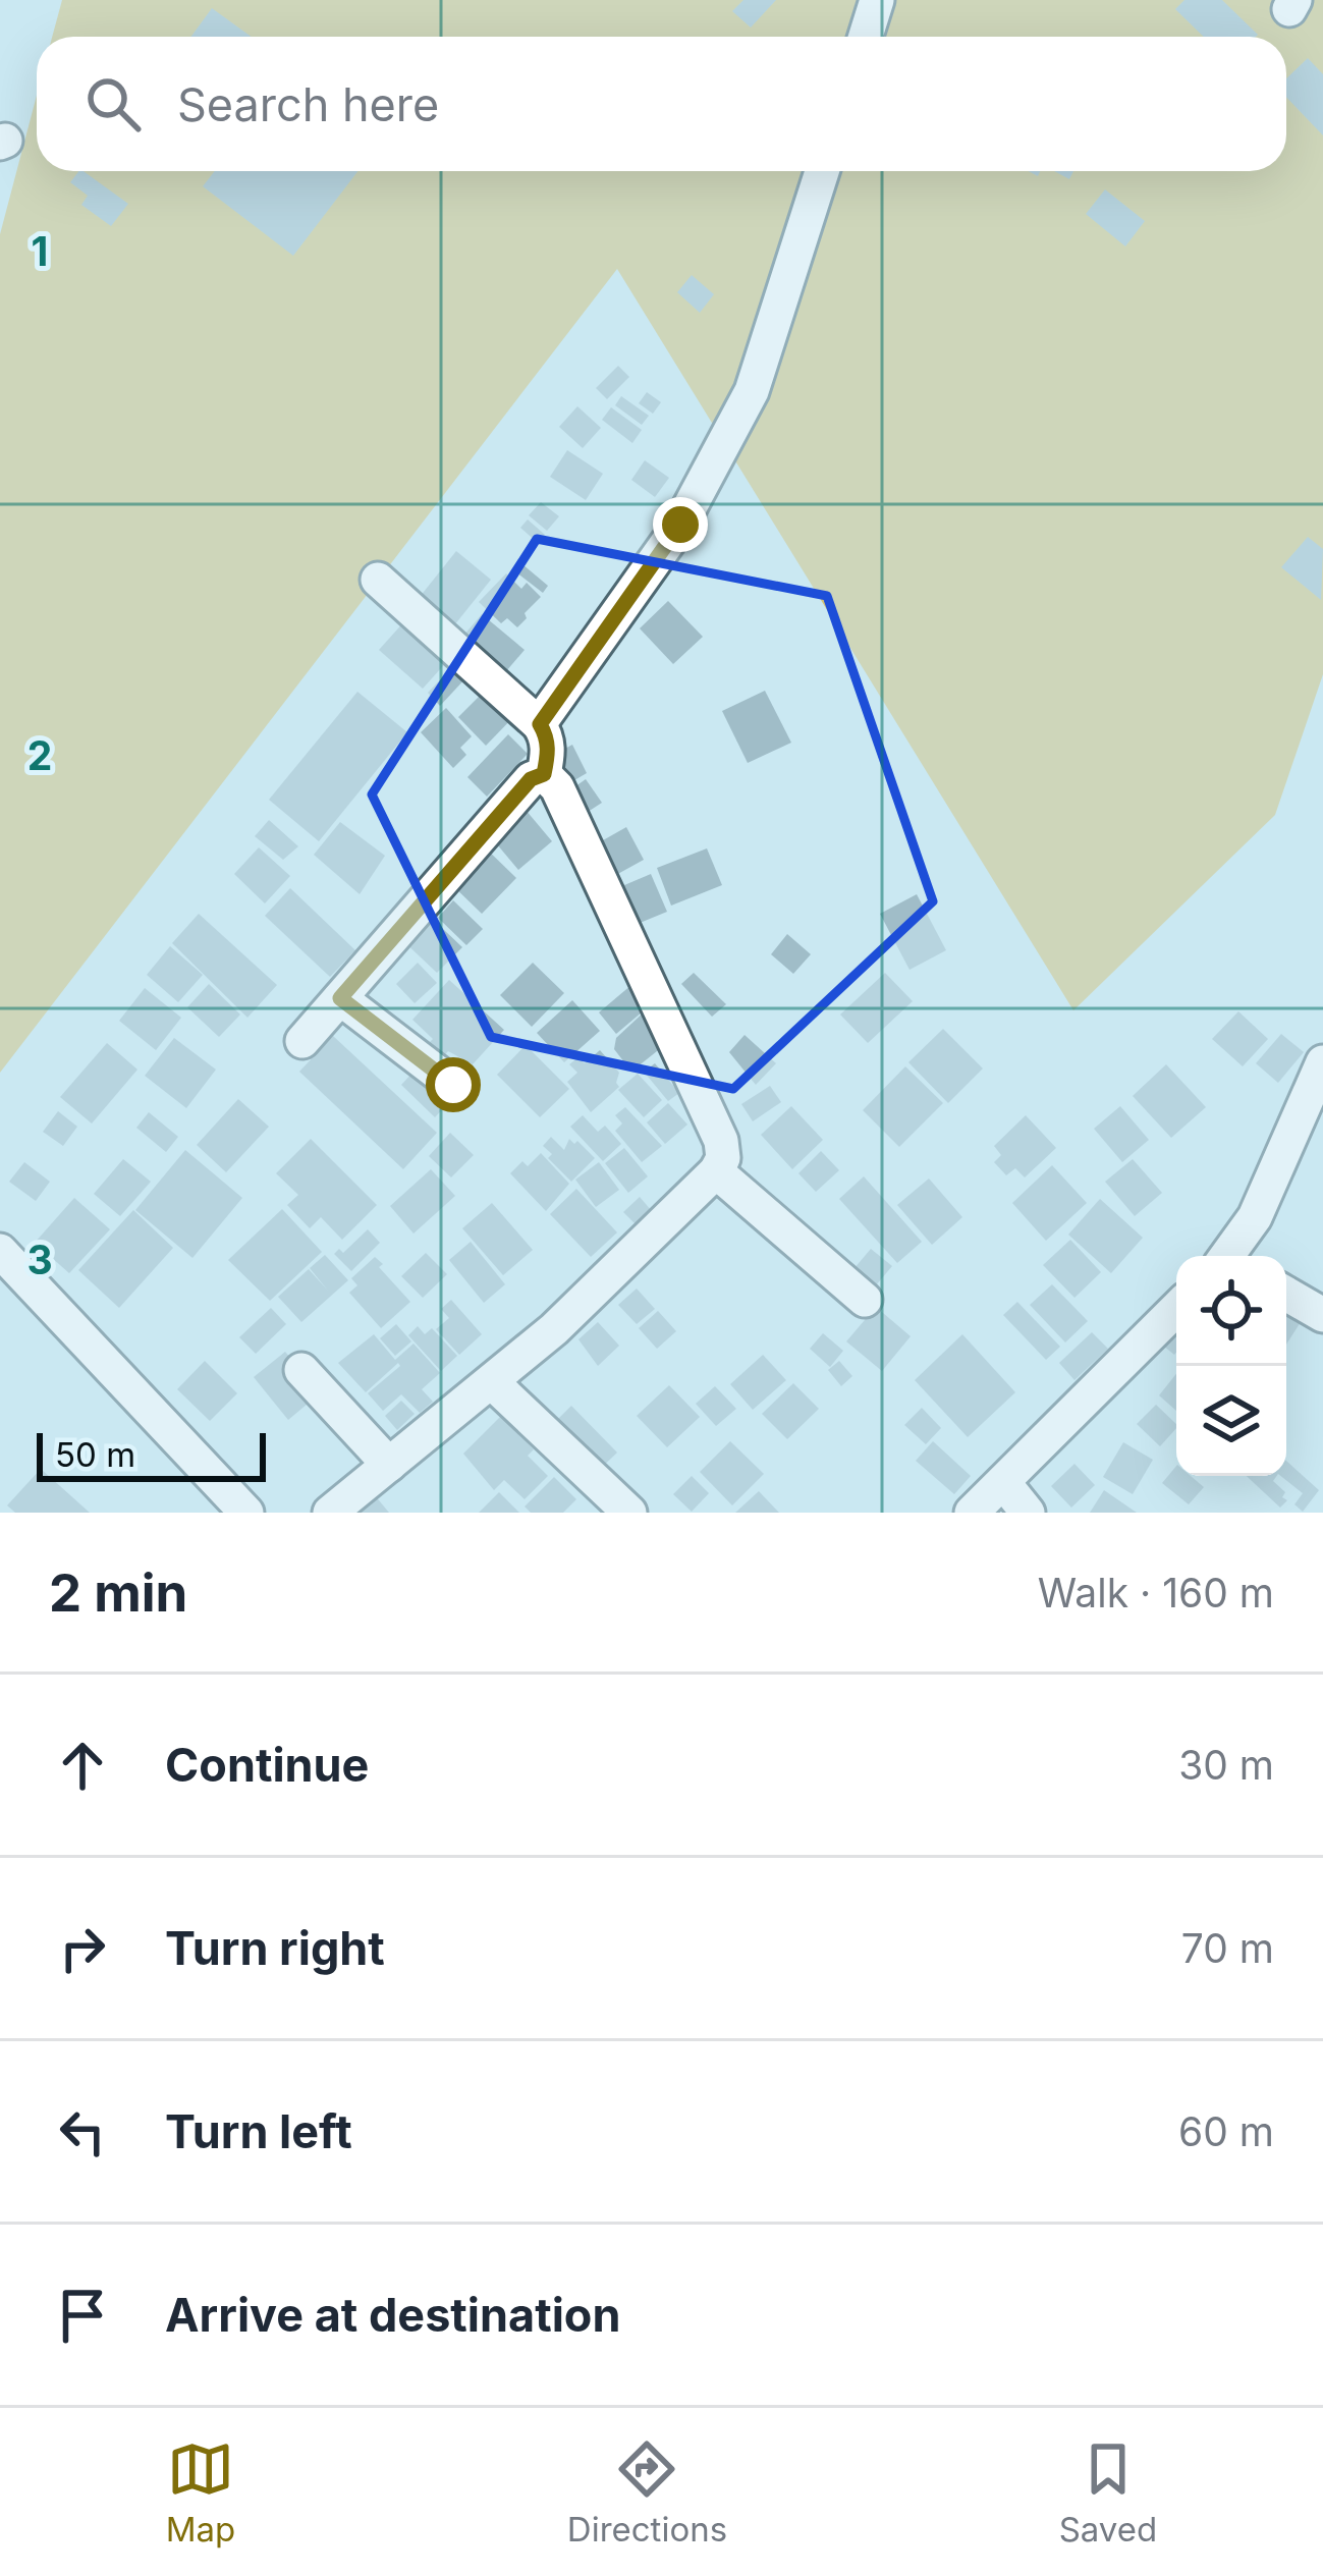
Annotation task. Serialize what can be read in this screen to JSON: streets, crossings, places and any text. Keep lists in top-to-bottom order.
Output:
{
  "scale_bar": "50 m",
  "page": {
    "search": "Search here",
    "scale": "50 m",
    "heading": ["2 min", "Walk · 160 m"],
    "list": [
      ["Continue", "30 m"],
      ["Turn right", "70 m"],
      ["Turn left", "60 m"],
      "Arrive at destination"
    ],
    "nav": ["Map", "Directions", "Saved"]
  },
  "grid": {
    "rows": ["1", "2", "3"]
  }
}
